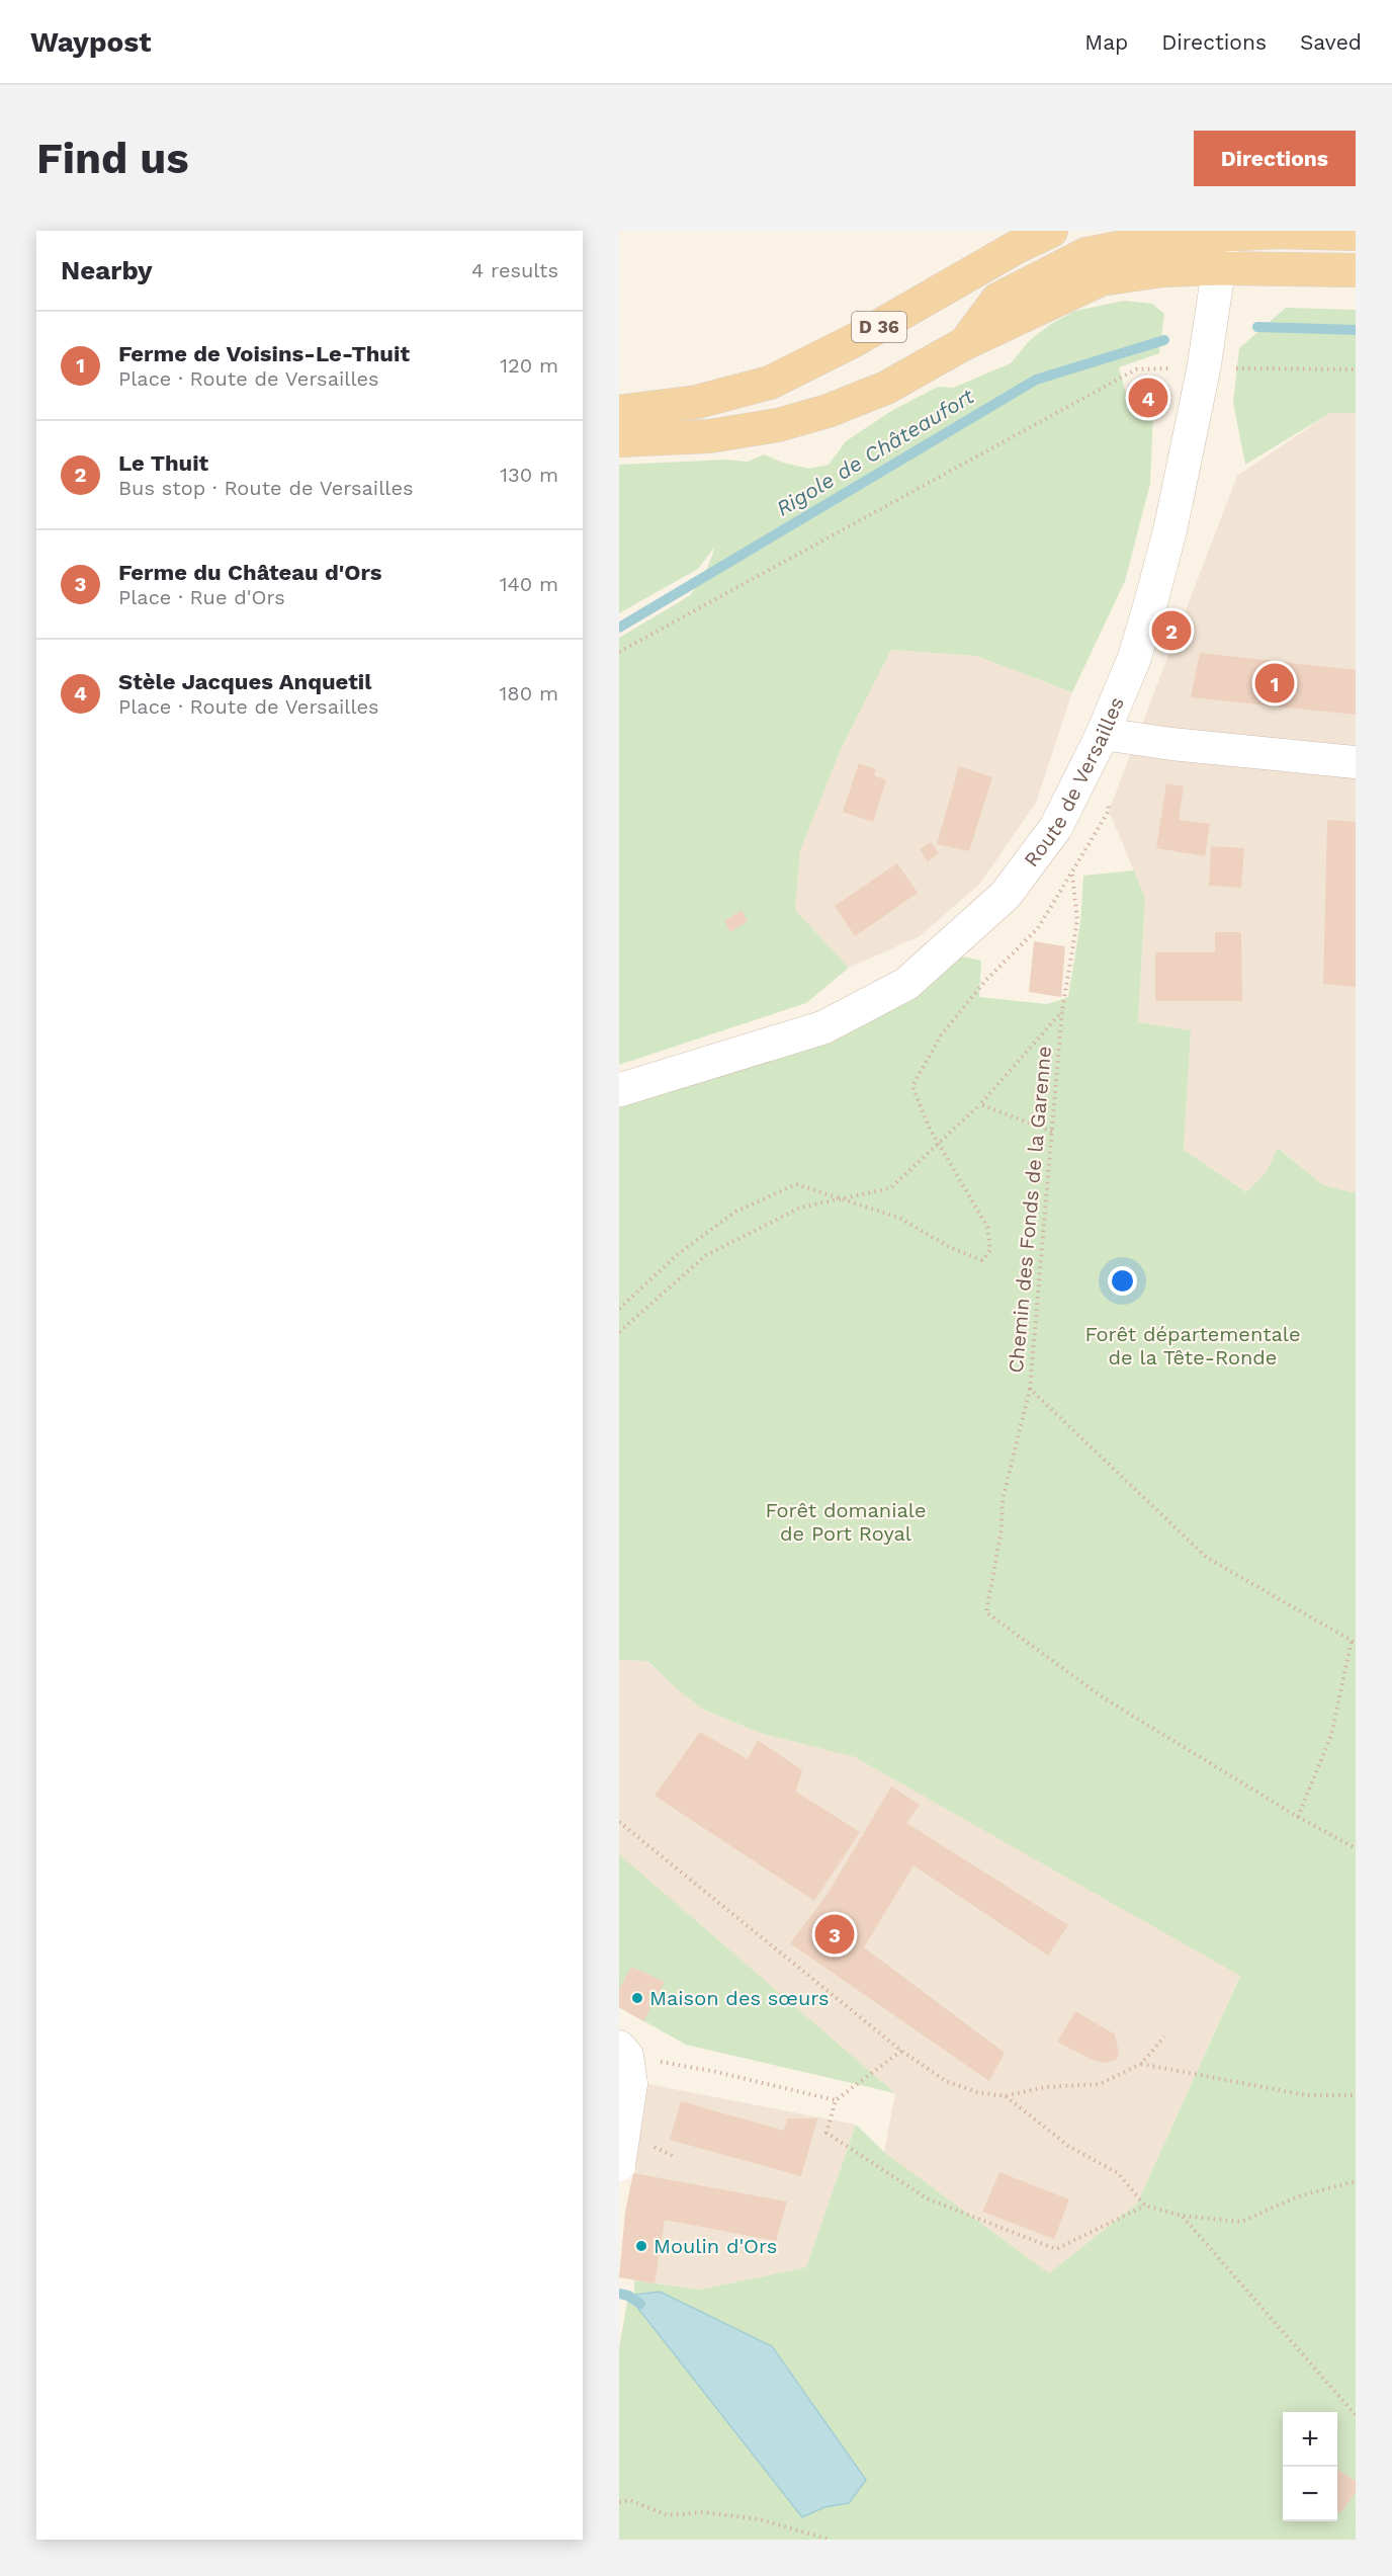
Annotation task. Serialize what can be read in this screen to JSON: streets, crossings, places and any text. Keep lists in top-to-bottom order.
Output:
{
  "streets": {
    "main road": ["D 36", "Route de Versailles"],
    "path": ["Chemin des Fonds de la Garenne"]
  },
  "water": ["Rigole de Châteaufort"],
  "parks": ["Forêt départementale de la Tête-Ronde", "Forêt domaniale de Port Royal"],
  "places": ["Maison des sœurs", "Moulin d'Ors"],
  "page": {
    "header": "Waypost",
    "nav": ["Map", "Directions", "Saved"],
    "buttons": "Directions",
    "title": "Find us",
    "heading": ["Nearby", "4 results"],
    "list": [
      {
        "mark": "1",
        "name": "Ferme de Voisins-Le-Thuit",
        "note": "Place · Route de Versailles",
        "value": "120 m"
      },
      {
        "mark": "2",
        "name": "Le Thuit",
        "note": "Bus stop · Route de Versailles",
        "value": "130 m"
      },
      {
        "mark": "3",
        "name": "Ferme du Château d'Ors",
        "note": "Place · Rue d'Ors",
        "value": "140 m"
      },
      {
        "mark": "4",
        "name": "Stèle Jacques Anquetil",
        "note": "Place · Route de Versailles",
        "value": "180 m"
      }
    ],
    "pins": [
      "4",
      "2",
      "1",
      "3"
    ],
    "map_buttons": ["+", "−"]
  }
}
